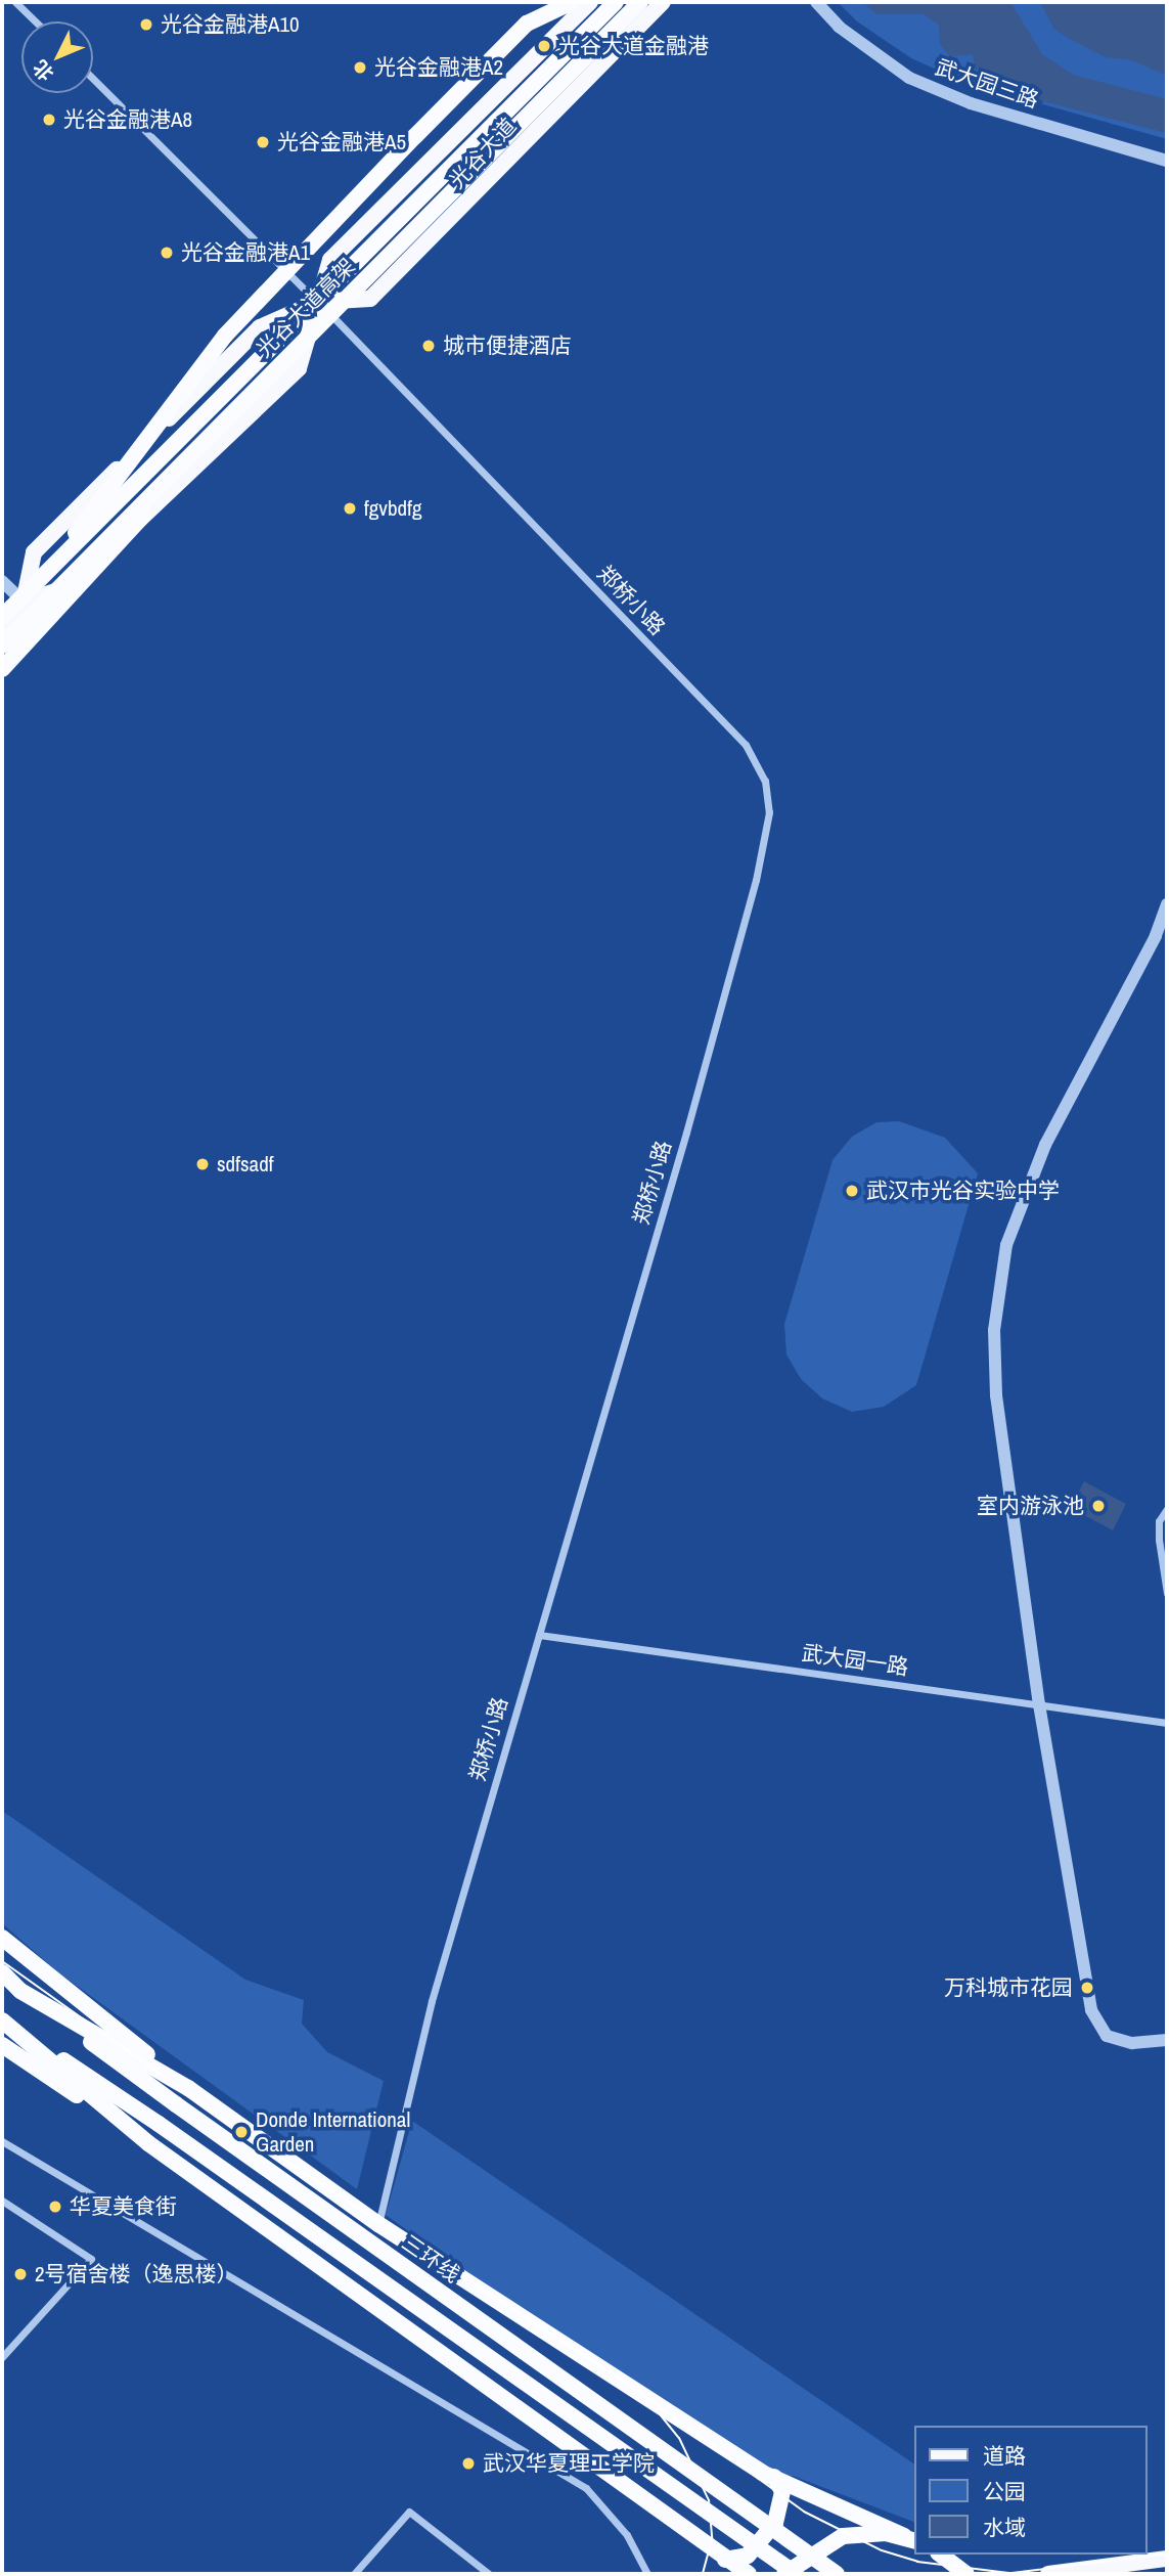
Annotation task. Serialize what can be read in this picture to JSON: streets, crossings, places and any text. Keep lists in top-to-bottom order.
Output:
{
  "streets": {
    "highway": ["光谷大道高架", "三环线"],
    "main road": ["光谷大道"],
    "street": ["武大园三路", "郑桥小路", "武大园一路"]
  },
  "crossings": [
    ["光谷大道", "光谷大道高架"],
    ["光谷大道", "郑桥小路"],
    ["郑桥小路", "武大园一路"]
  ],
  "places": [
    "光谷金融港A10",
    "光谷大道金融港",
    "光谷金融港A2",
    "光谷金融港A8",
    "光谷金融港A5",
    "光谷金融港A1",
    "城市便捷酒店",
    "fgvbdfg",
    "sdfsadf",
    "武汉市光谷实验中学",
    "室内游泳池",
    "万科城市花园",
    "Donde International Garden",
    "华夏美食街",
    "2号宿舍楼（逸思楼）",
    "武汉华夏理工学院"
  ],
  "legend": ["道路", "公园", "水域"],
  "north": "bottom left"
}
